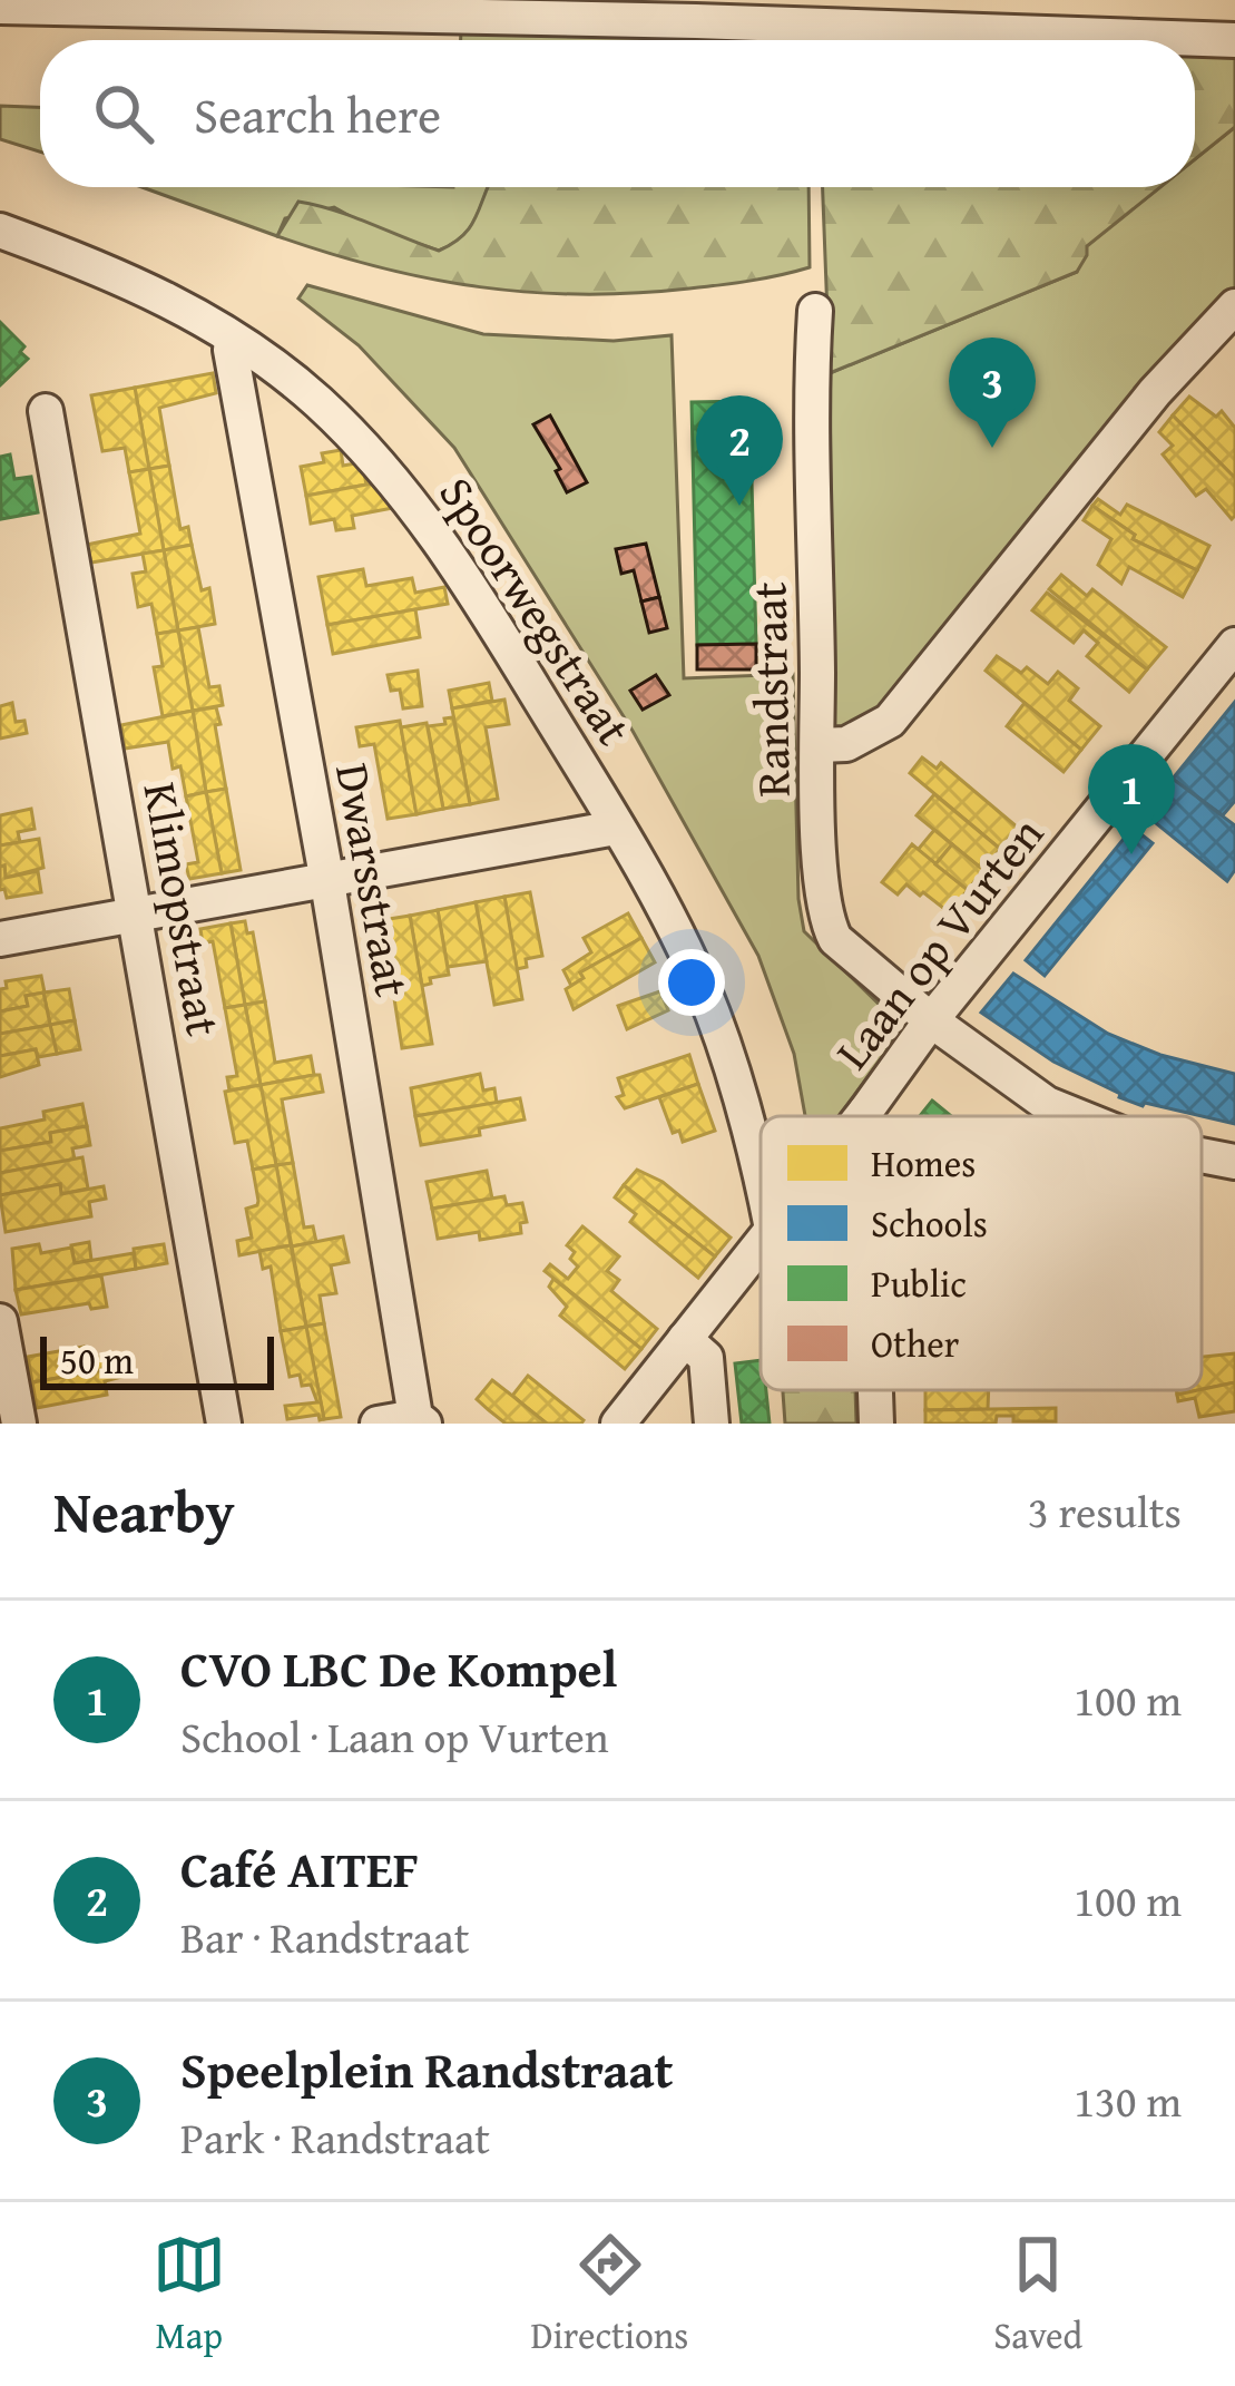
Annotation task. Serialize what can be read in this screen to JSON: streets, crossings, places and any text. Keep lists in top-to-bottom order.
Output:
{
  "streets": {
    "street": [
      "Spoorwegstraat",
      "Randstraat",
      "Dwarsstraat",
      "Klimopstraat",
      "Laan op Vurten"
    ]
  },
  "crossings": [
    ["Randstraat", "Laan op Vurten"]
  ],
  "legend": [
    "Homes",
    "Schools",
    "Public",
    "Other"
  ],
  "scale_bar": "50 m",
  "page": {
    "search": "Search here",
    "pins": ["3", "2", "1"],
    "scale": "50 m",
    "heading": ["Nearby", "3 results"],
    "list": [
      {
        "mark": "1",
        "name": "CVO LBC De Kompel",
        "note": "School · Laan op Vurten",
        "value": "100 m"
      },
      {
        "mark": "2",
        "name": "Café AITEF",
        "note": "Bar · Randstraat",
        "value": "100 m"
      },
      {
        "mark": "3",
        "name": "Speelplein Randstraat",
        "note": "Park · Randstraat",
        "value": "130 m"
      }
    ],
    "nav": ["Map", "Directions", "Saved"]
  }
}
